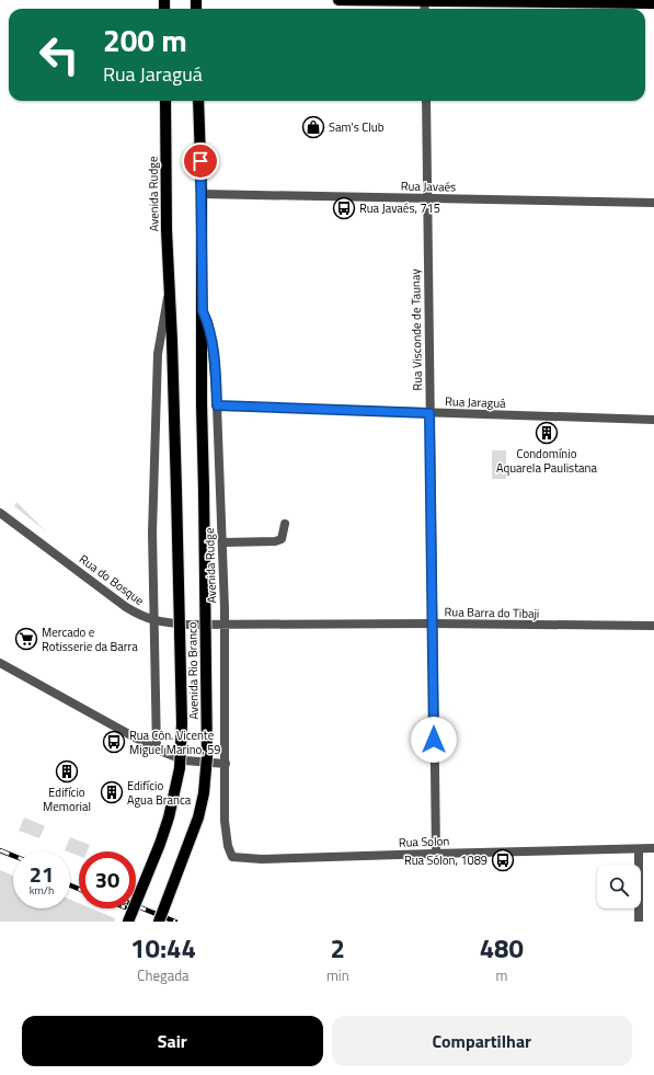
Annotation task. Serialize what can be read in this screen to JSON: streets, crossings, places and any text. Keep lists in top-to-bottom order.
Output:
{
  "streets": {
    "main road": ["Avenida Rudge", "Avenida Rio Branco"],
    "street": [
      "Rua Javaés",
      "Rua Visconde de Taunay",
      "Rua Jaraguá",
      "Rua do Bosque",
      "Rua Barra do Tibaji",
      "Rua Solon"
    ]
  },
  "crossings": [
    ["Rua Javaés", "Avenida Rudge"],
    ["Rua Javaés", "Rua Visconde de Taunay"],
    ["Avenida Rudge", "Rua Jaraguá"],
    ["Avenida Rudge", "Rua do Bosque"],
    ["Avenida Rudge", "Rua Barra do Tibaji"],
    ["Avenida Rudge", "Avenida Rio Branco"],
    ["Avenida Rudge", "Rua Solon"],
    ["Rua Visconde de Taunay", "Rua Jaraguá"],
    ["Rua Visconde de Taunay", "Rua Barra do Tibaji"],
    ["Rua Visconde de Taunay", "Rua Solon"],
    ["Rua do Bosque", "Rua Barra do Tibaji"]
  ],
  "places": {
    "shop": ["Sam's Club"],
    "bus stop": ["Rua Javaés, 715", "Rua Côn. Vicente Miguel Marino, 59", "Rua Sólon, 1089"],
    "building": ["Condomínio Aquarela Paulistana", "Edifício Memorial", "Edifício Agua Branca"],
    "supermarket": ["Mercado e Rotisserie da Barra"]
  },
  "page": {
    "turn": ["200 m", "Rua Jaraguá"],
    "speed": "21 km/h",
    "limit": "30",
    "eta": [
      "10:44",
      "Chegada",
      "2",
      "min",
      "480",
      "m"
    ],
    "buttons": ["Sair", "Compartilhar"]
  }
}
